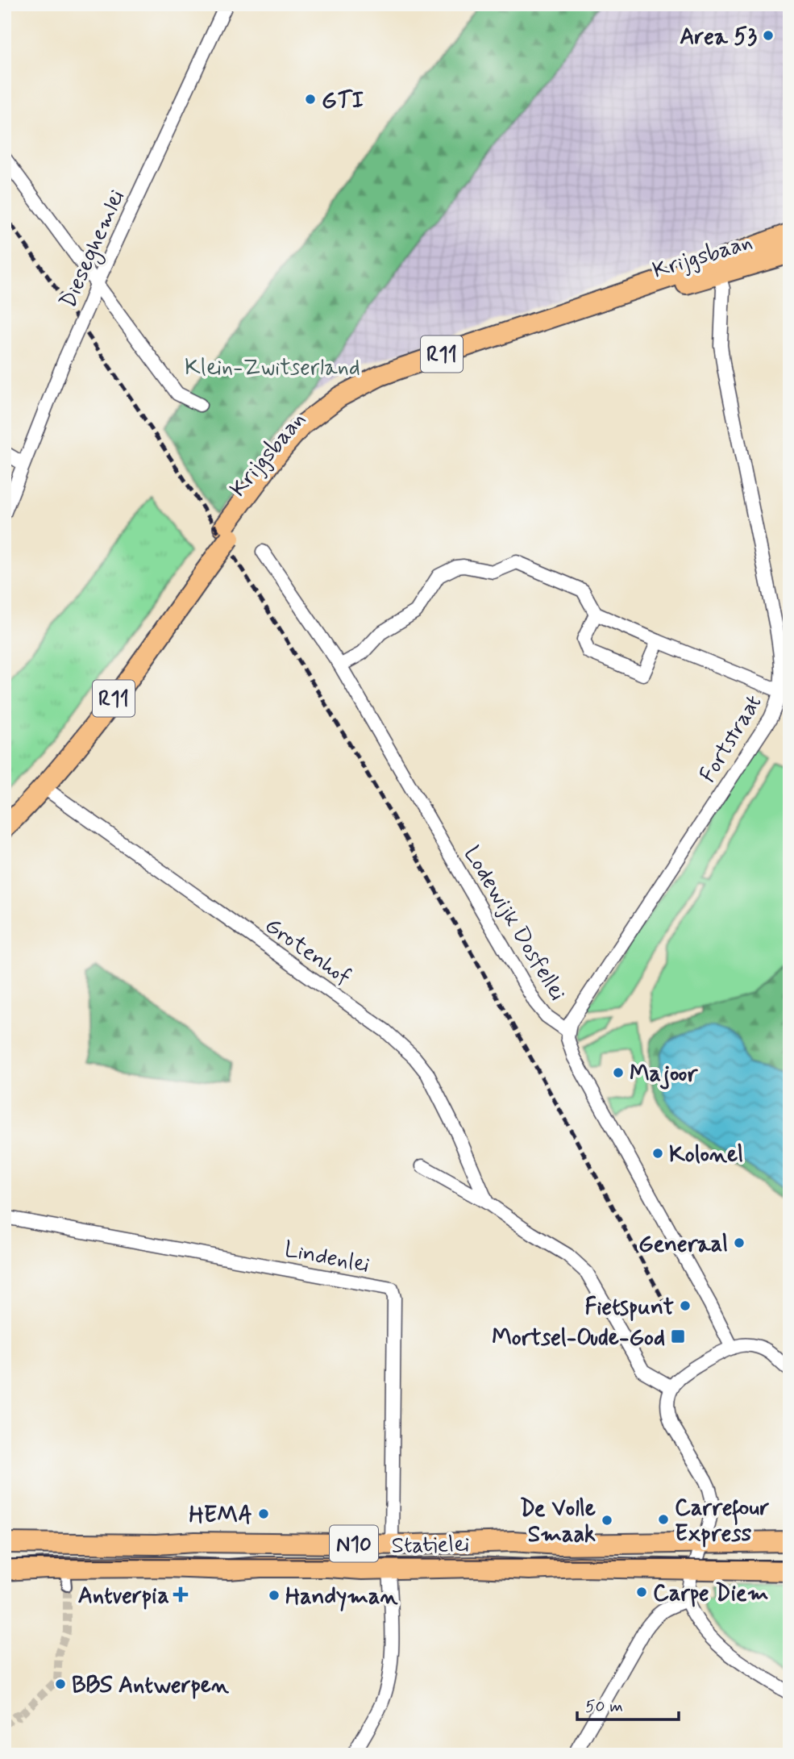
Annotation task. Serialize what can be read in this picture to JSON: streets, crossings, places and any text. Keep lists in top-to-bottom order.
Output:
{
  "streets": {
    "main road": [
      "Krijgsbaan",
      "R11",
      "N10",
      "Statielei"
    ],
    "street": [
      "Dieseghemlei",
      "Fortstraat",
      "Lodewijk Dosfellei",
      "Grotenhof",
      "Lindenlei"
    ]
  },
  "crossings": [
    ["Krijgsbaan", "Fortstraat"],
    ["Krijgsbaan", "Grotenhof"],
    ["Fortstraat", "Lodewijk Dosfellei"],
    ["Lindenlei", "Statielei"]
  ],
  "parks": ["Klein-Zwitserland"],
  "places": {
    "other": [
      "Area 53",
      "GTI",
      "Majoor",
      "Kolonel",
      "Generaal",
      "Fietspunt",
      "HEMA",
      "Carrefour Express",
      "De Volle Smaak",
      "Carpe Diem",
      "Handyman",
      "BBS Antwerpen"
    ],
    "transit": ["Mortsel-Oude-God"],
    "health": ["Antverpia"]
  },
  "scale_bar": "50 m"
}
